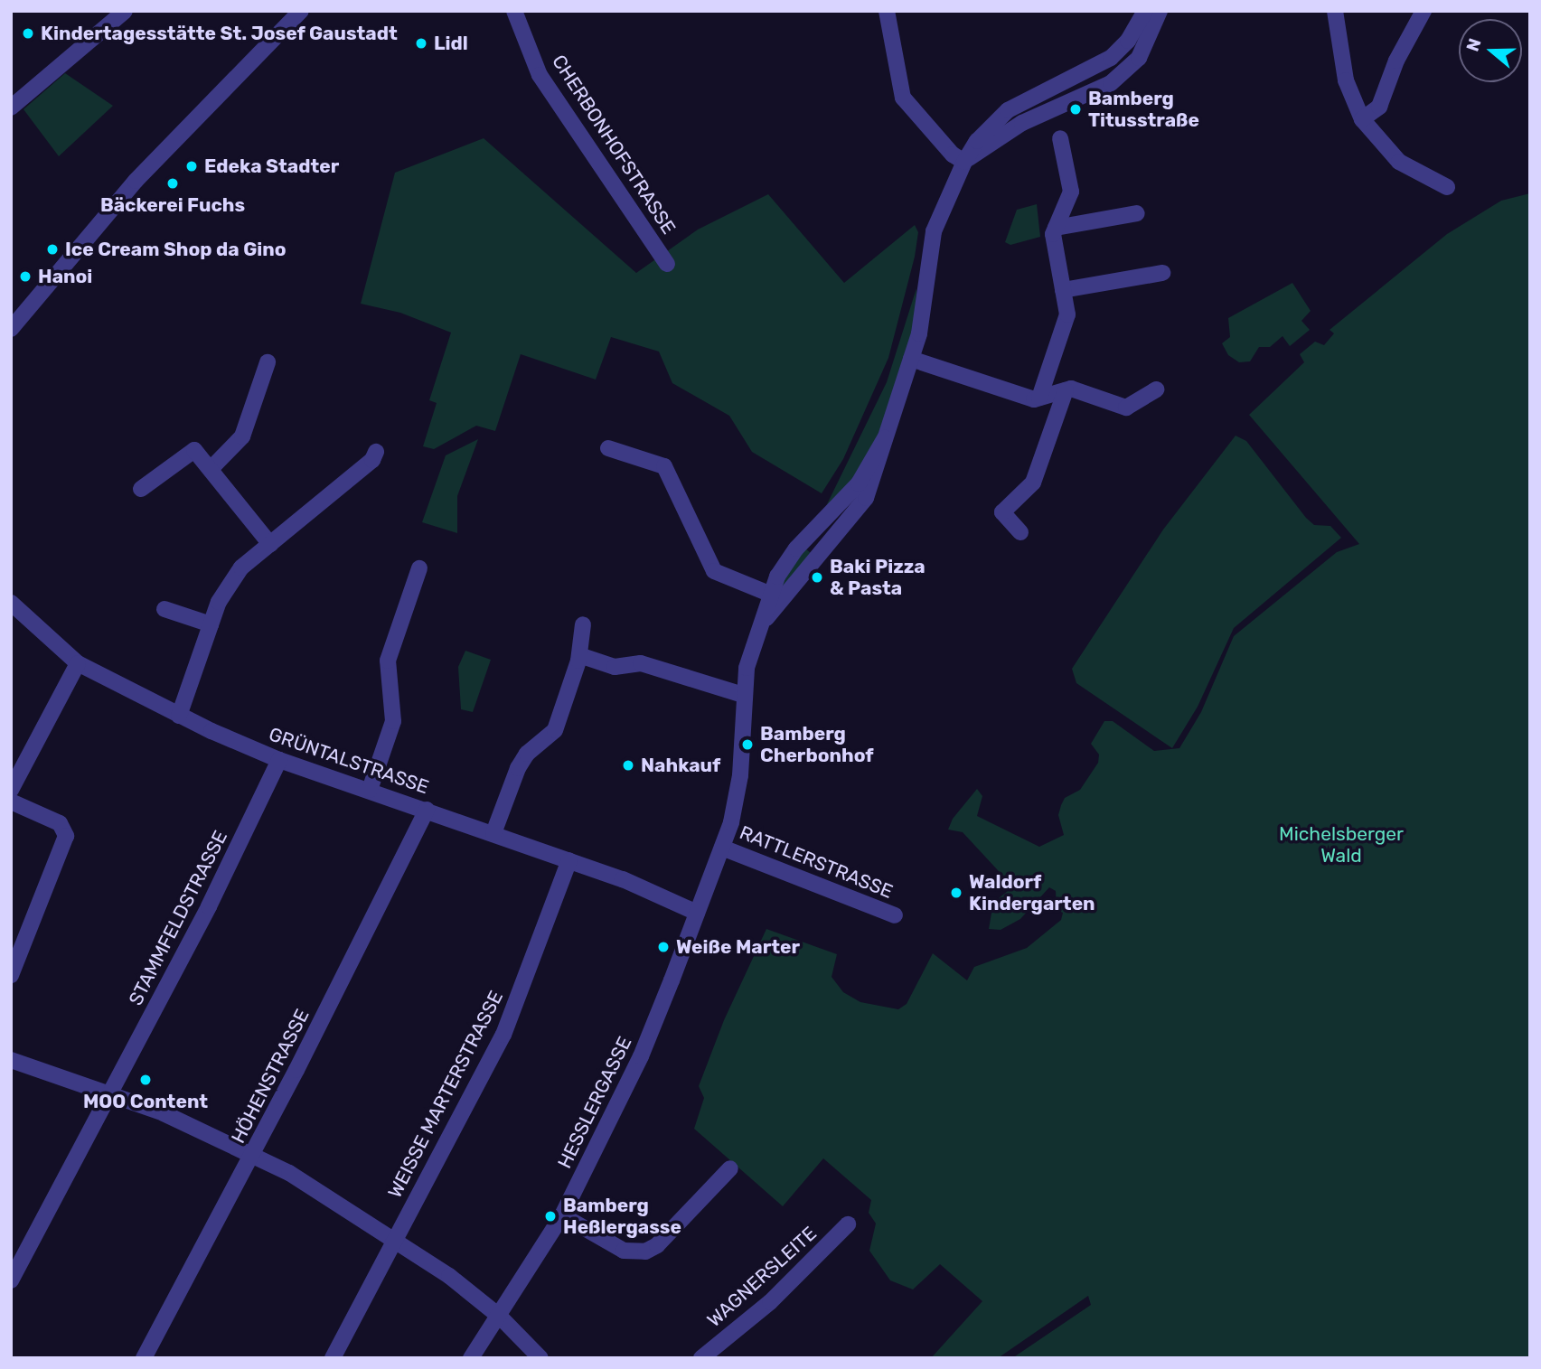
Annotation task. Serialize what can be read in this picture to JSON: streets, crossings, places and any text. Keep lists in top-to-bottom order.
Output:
{
  "streets": {
    "street": [
      "CHERBONHOFSTRASSE",
      "GRÜNTALSTRASSE",
      "RATTLERSTRASSE",
      "STAMMFELDSTRASSE",
      "HÖHENSTRASSE",
      "WEISSE MARTERSTRASSE",
      "HESSLERGASSE",
      "WAGNERSLEITE"
    ]
  },
  "crossings": [
    ["GRÜNTALSTRASSE", "STAMMFELDSTRASSE"],
    ["GRÜNTALSTRASSE", "HÖHENSTRASSE"],
    ["GRÜNTALSTRASSE", "WEISSE MARTERSTRASSE"],
    ["GRÜNTALSTRASSE", "HESSLERGASSE"],
    ["RATTLERSTRASSE", "HESSLERGASSE"]
  ],
  "parks": ["Michelsberger Wald"],
  "places": [
    "Kindertagesstätte St. Josef Gaustadt",
    "Lidl",
    "Bamberg Titusstraße",
    "Edeka Stadter",
    "Bäckerei Fuchs",
    "Ice Cream Shop da Gino",
    "Hanoi",
    "Baki Pizza & Pasta",
    "Bamberg Cherbonhof",
    "Nahkauf",
    "Waldorf Kindergarten",
    "Weiße Marter",
    "MOO Content",
    "Bamberg Heßlergasse"
  ],
  "north": "left"
}
